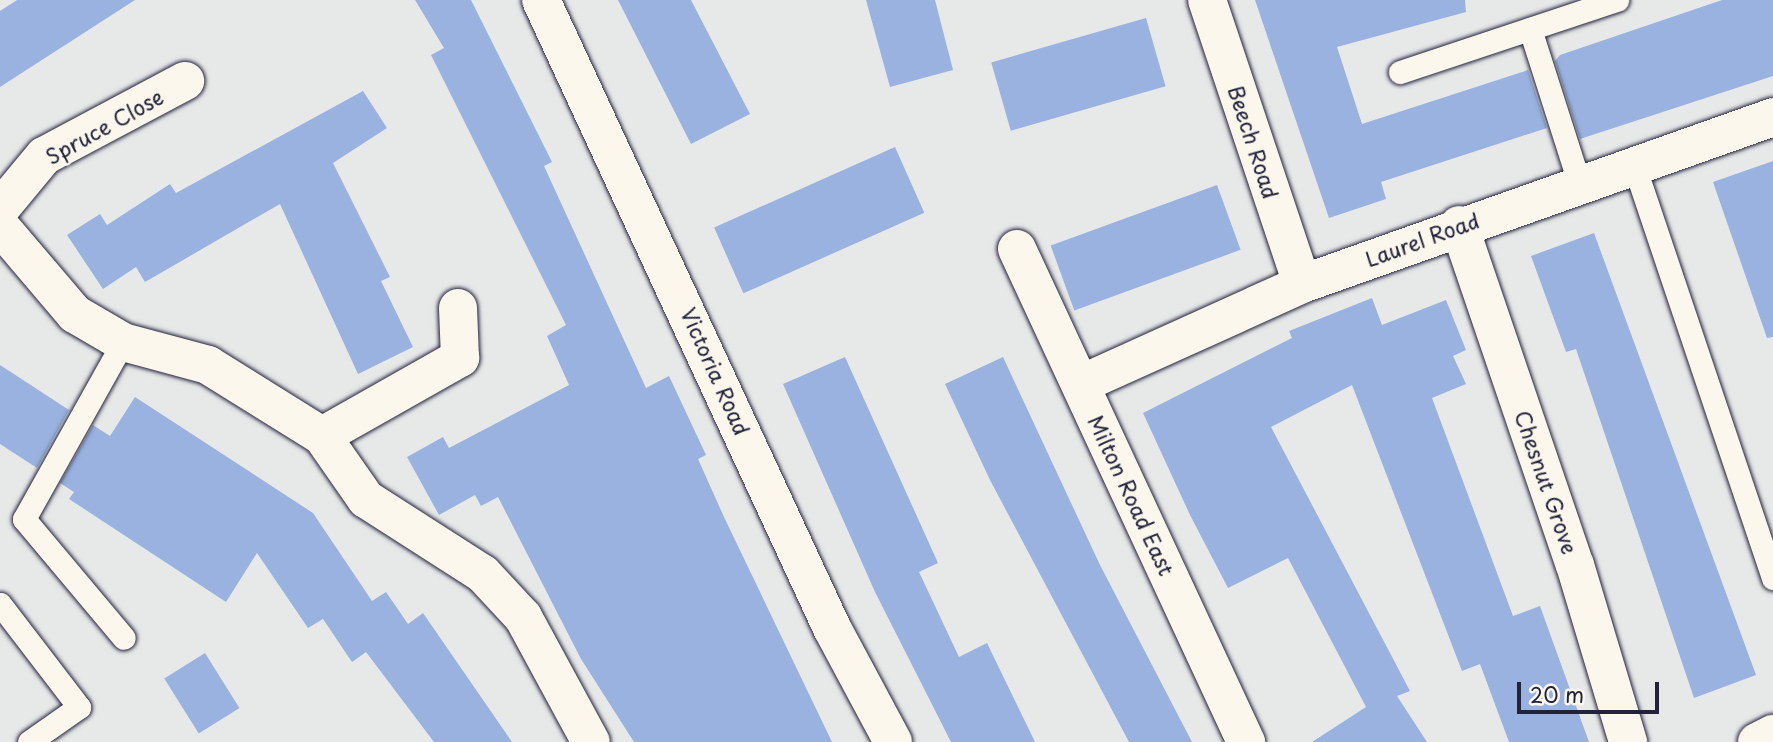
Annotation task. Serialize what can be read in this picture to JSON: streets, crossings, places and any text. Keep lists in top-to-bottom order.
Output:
{
  "streets": {
    "street": [
      "Spruce Close",
      "Beech Road",
      "Laurel Road",
      "Victoria Road",
      "Chesnut Grove",
      "Milton Road East"
    ]
  },
  "crossings": [
    ["Beech Road", "Laurel Road"],
    ["Laurel Road", "Chesnut Grove"],
    ["Laurel Road", "Milton Road East"]
  ],
  "scale_bar": "20 m"
}
